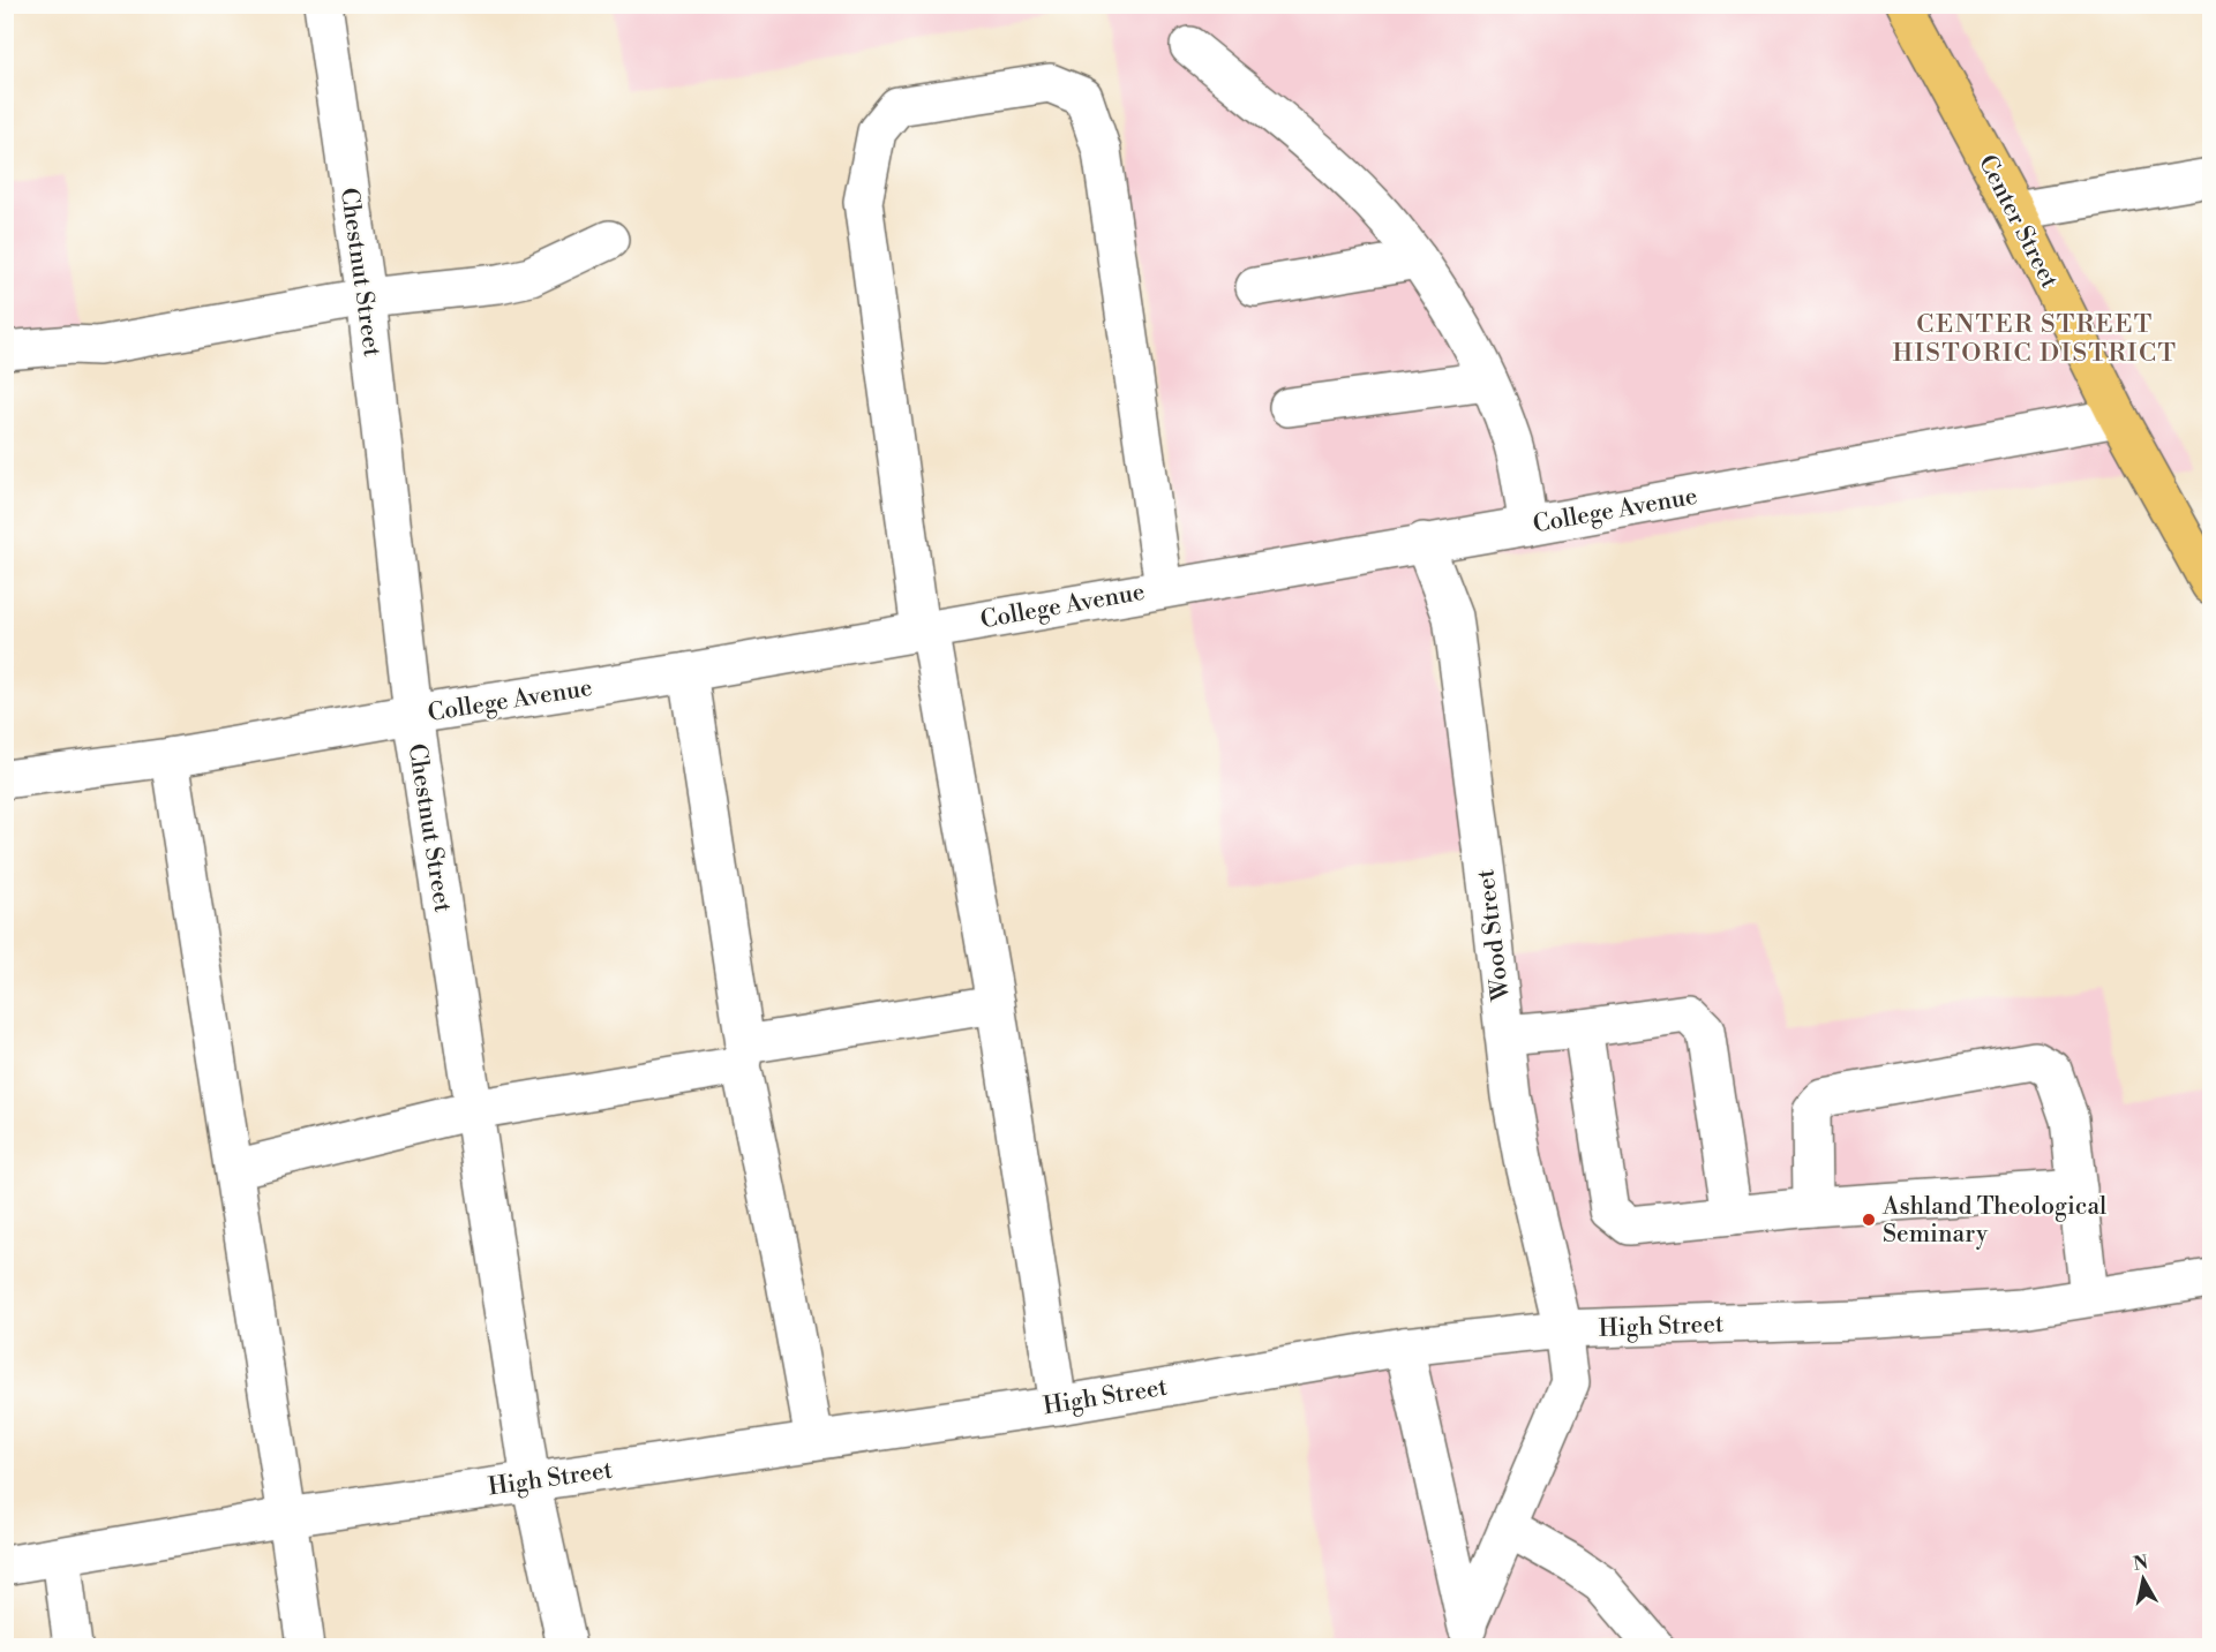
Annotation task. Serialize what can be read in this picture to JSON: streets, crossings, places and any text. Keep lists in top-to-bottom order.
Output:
{
  "streets": {
    "main road": ["Center Street"],
    "street": [
      "Chestnut Street",
      "College Avenue",
      "Wood Street",
      "High Street"
    ]
  },
  "crossings": [
    ["Center Street", "College Avenue"],
    ["Chestnut Street", "College Avenue"],
    ["Chestnut Street", "High Street"],
    ["College Avenue", "Wood Street"],
    ["Wood Street", "High Street"]
  ],
  "districts": ["CENTER STREET HISTORIC DISTRICT"],
  "places": ["Ashland Theological Seminary"],
  "north": "top"
}
